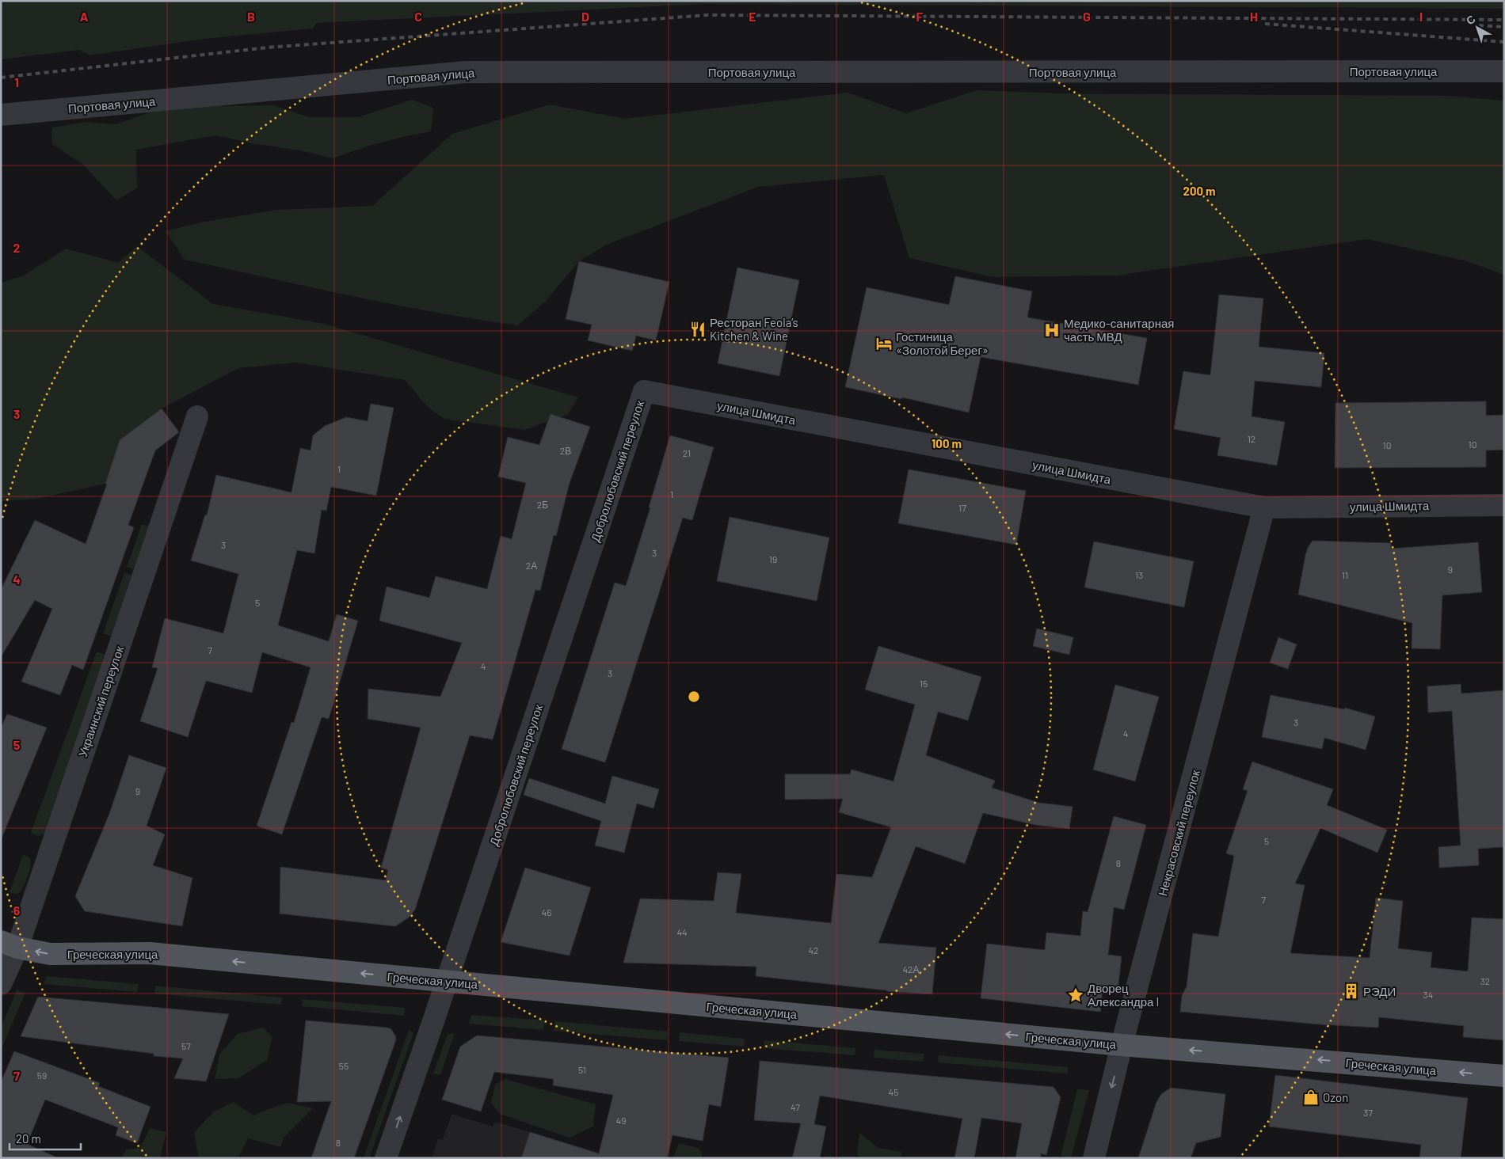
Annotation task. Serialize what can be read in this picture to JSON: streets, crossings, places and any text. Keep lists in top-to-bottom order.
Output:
{
  "streets": {
    "main road": ["Греческая улица"],
    "street": [
      "Портовая улица",
      "улица Шмидта",
      "Добролюбовский переулок",
      "Украинский переулок",
      "Некрасовский переулок"
    ]
  },
  "crossings": [
    ["улица Шмидта", "Добролюбовский переулок"],
    ["улица Шмидта", "Некрасовский переулок"],
    ["Добролюбовский переулок", "Греческая улица"],
    ["Украинский переулок", "Греческая улица"],
    ["Некрасовский переулок", "Греческая улица"]
  ],
  "one_way": ["Греческая улица"],
  "places": {
    "restaurant": ["Ресторан Feola’s Kitchen & Wine"],
    "hospital": ["Медико-санитарная часть МВД"],
    "hotel": ["Гостиница «Золотой Берег»"],
    "building": ["РЭДИ"],
    "place": ["Дворец Александра I"],
    "shop": ["Ozon"]
  },
  "house_numbers": [
    "12",
    "10",
    "10",
    "2В",
    "21",
    "1",
    "1",
    "2Б",
    "17",
    "3",
    "3",
    "19",
    "2А",
    "9",
    "13",
    "11",
    "5",
    "7",
    "4",
    "3",
    "15",
    "3",
    "4",
    "9",
    "5",
    "8",
    "7",
    "46",
    "44",
    "42",
    "42А",
    "32",
    "34",
    "57",
    "55",
    "51",
    "59",
    "45",
    "47",
    "37",
    "49",
    "8"
  ],
  "scale_bar": "20 m",
  "north": "top left",
  "grid": {
    "columns": [
      "A",
      "B",
      "C",
      "D",
      "E",
      "F",
      "G",
      "H",
      "I"
    ],
    "rows": [
      "1",
      "2",
      "3",
      "4",
      "5",
      "6",
      "7"
    ]
  },
  "rings": ["200 m", "100 m"]
}
